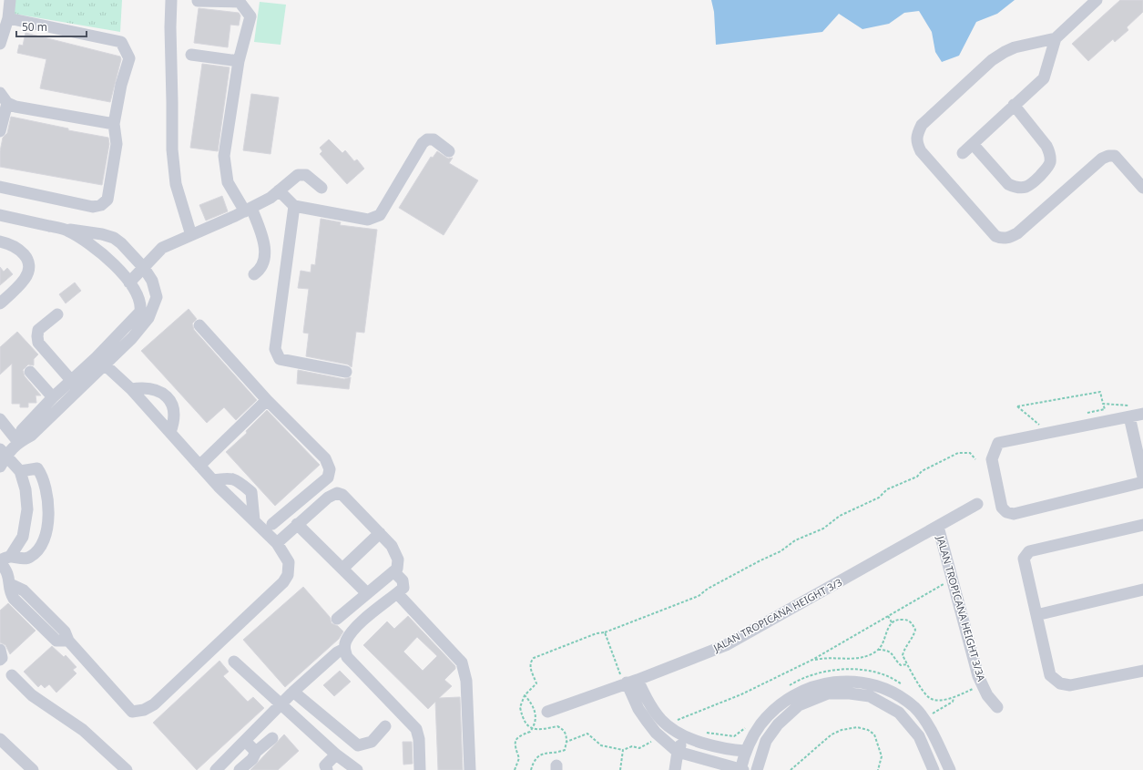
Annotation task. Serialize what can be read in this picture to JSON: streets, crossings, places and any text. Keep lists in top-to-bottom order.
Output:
{
  "streets": {
    "street": ["JALAN TROPICANA HEIGHT 3/3A", "JALAN TROPICANA HEIGHT 3/3"]
  },
  "crossings": [
    ["JALAN TROPICANA HEIGHT 3/3A", "JALAN TROPICANA HEIGHT 3/3"]
  ],
  "scale_bar": "50 m"
}
